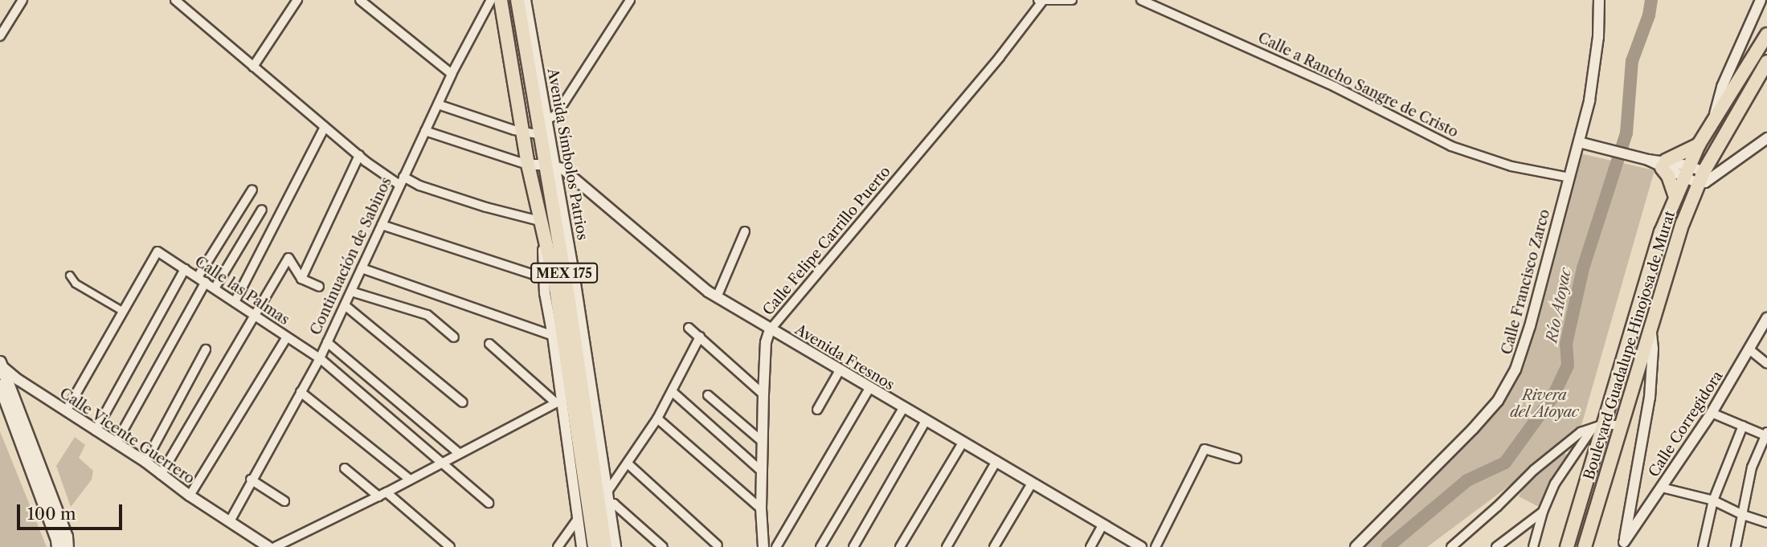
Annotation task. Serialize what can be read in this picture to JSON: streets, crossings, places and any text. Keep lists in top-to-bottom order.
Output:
{
  "streets": {
    "main road": ["Avenida Símbolos Patrios", "MEX 175", "Boulevard Guadalupe Hinojosa de Murat"],
    "street": [
      "Calle a Rancho Sangre de Cristo",
      "Calle Felipe Carrillo Puerto",
      "Continuación de Sabinos",
      "Calle Francisco Zarco",
      "Calle las Palmas",
      "Avenida Fresnos",
      "Calle Corregidora",
      "Calle Vicente Guerrero"
    ]
  },
  "crossings": [
    ["Calle a Rancho Sangre de Cristo", "Calle Francisco Zarco"],
    ["Avenida Símbolos Patrios", "Avenida Fresnos"],
    ["Calle Felipe Carrillo Puerto", "Avenida Fresnos"],
    ["Continuación de Sabinos", "Calle las Palmas"],
    ["Continuación de Sabinos", "Calle Vicente Guerrero"]
  ],
  "water": ["Río Atoyac"],
  "parks": ["Rivera del Atoyac"],
  "scale_bar": "100 m"
}
